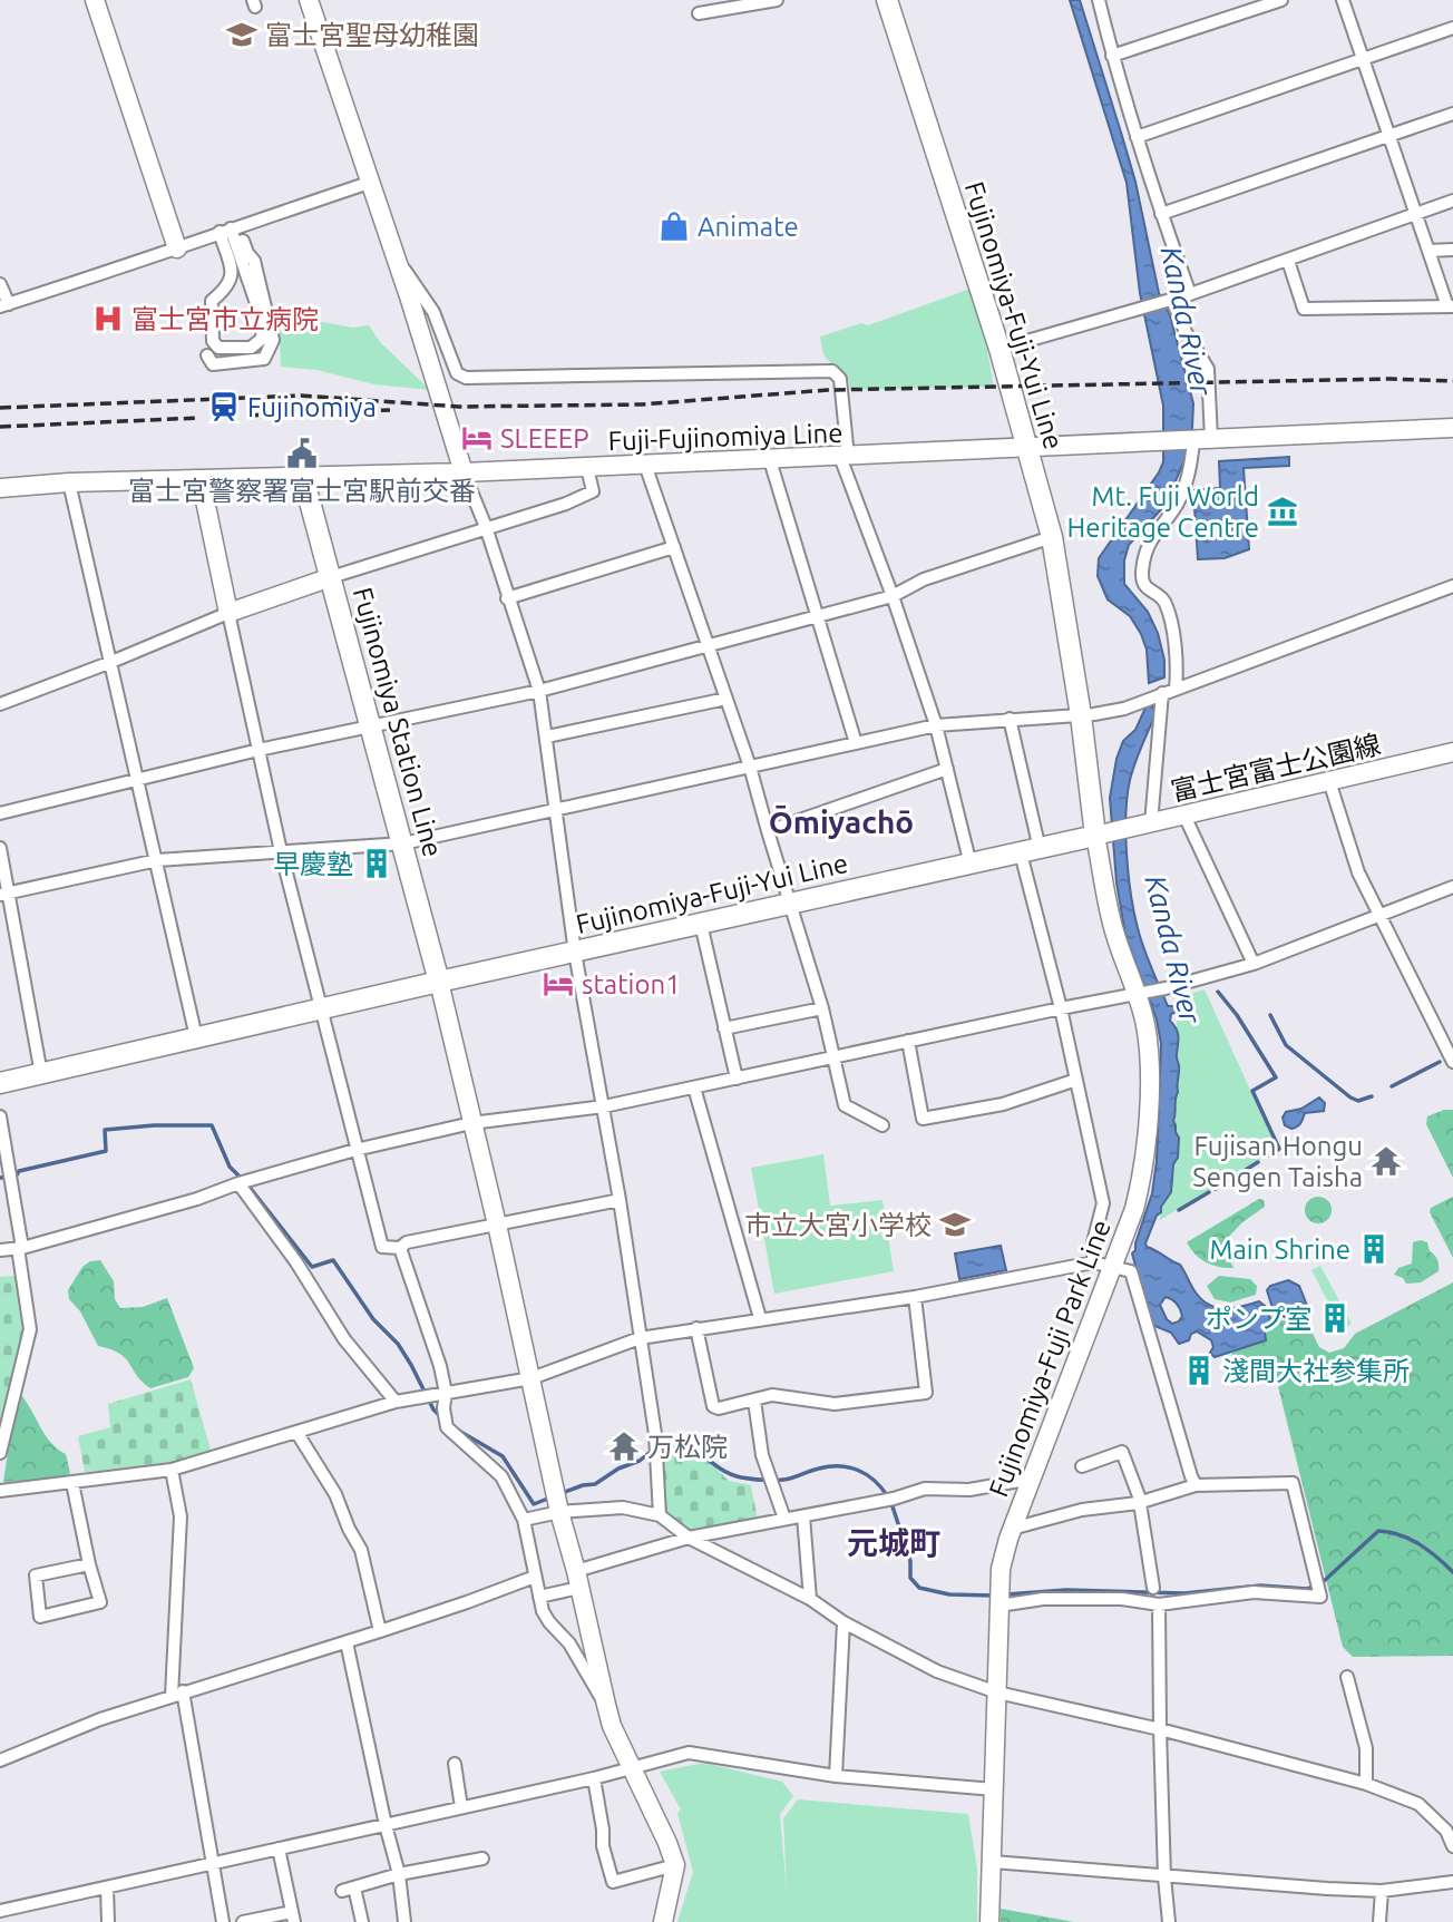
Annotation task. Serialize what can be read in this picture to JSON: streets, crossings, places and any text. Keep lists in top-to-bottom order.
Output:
{
  "streets": {
    "main road": [
      "Fujinomiya-Fuji-Yui Line",
      "Fuji-Fujinomiya Line",
      "Fujinomiya Station Line",
      "富士宮富士公園線",
      "Fujinomiya-Fuji Park Line"
    ]
  },
  "crossings": [
    ["Fujinomiya-Fuji-Yui Line", "Fuji-Fujinomiya Line"],
    ["Fujinomiya-Fuji-Yui Line", "Fujinomiya Station Line"],
    ["Fujinomiya-Fuji-Yui Line", "富士宮富士公園線"],
    ["Fujinomiya-Fuji-Yui Line", "Fujinomiya-Fuji Park Line"],
    ["Fuji-Fujinomiya Line", "Fujinomiya Station Line"],
    ["富士宮富士公園線", "Fujinomiya-Fuji Park Line"]
  ],
  "districts": ["Ōmiyachō", "元城町"],
  "water": ["Kanda River"],
  "places": {
    "school or university": ["富士宮聖母幼稚園", "市立大宮小学校"],
    "shop": ["Animate"],
    "hospital": ["富士宮市立病院"],
    "station": ["Fujinomiya"],
    "hotel": ["SLEEEP", "station1"],
    "public building": ["富士宮警察署富士宮駅前交番"],
    "museum": ["Mt. Fuji World Heritage Centre"],
    "building": [
      "早慶塾",
      "Main Shrine",
      "ポンプ室",
      "淺間大社参集所"
    ],
    "temple": ["Fujisan Hongu Sengen Taisha", "万松院"]
  }
}
